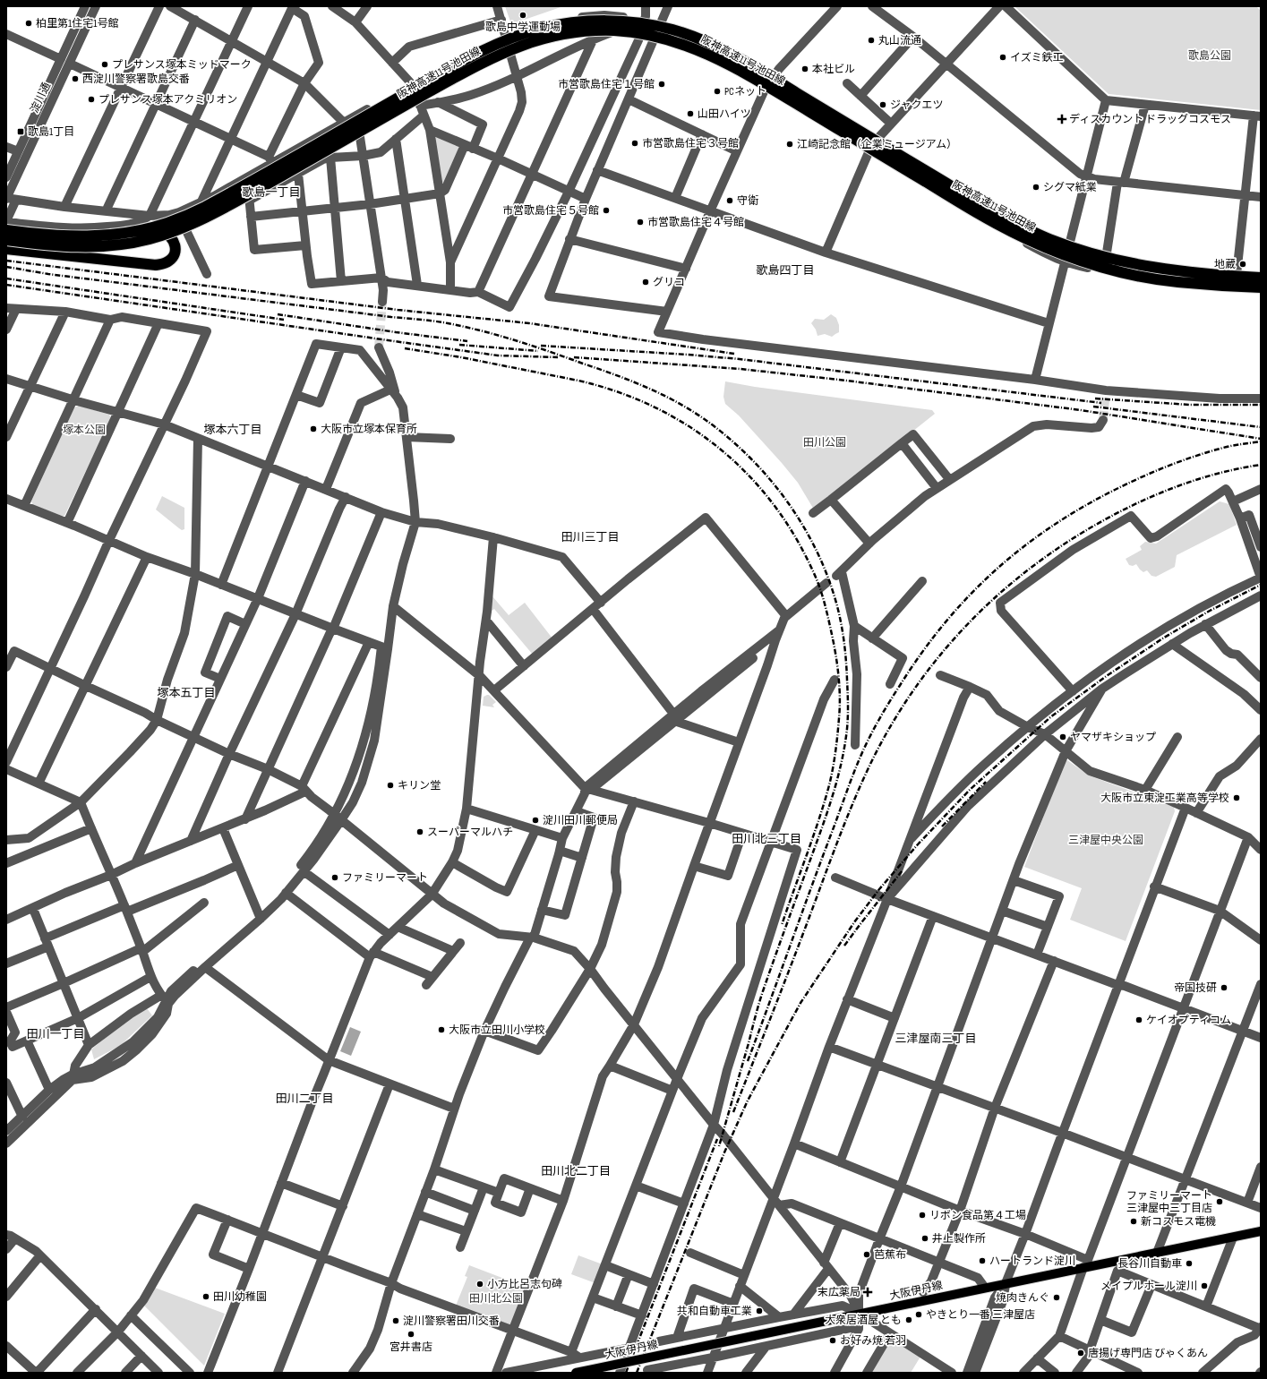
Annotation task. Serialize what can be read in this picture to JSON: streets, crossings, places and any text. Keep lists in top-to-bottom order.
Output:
{
  "streets": {
    "highway": ["阪神高速11号池田線"],
    "main road": ["大阪伊丹線"],
    "street": ["淀川通"]
  },
  "districts": [
    "歌島一丁目",
    "歌島四丁目",
    "塚本六丁目",
    "田川三丁目",
    "塚本五丁目",
    "田川北三丁目",
    "田川一丁目",
    "三津屋南三丁目",
    "田川二丁目",
    "田川北二丁目"
  ],
  "parks": [
    "歌島公園",
    "塚本公園",
    "田川公園",
    "三津屋中央公園",
    "田川北公園"
  ],
  "places": {
    "other": [
      "歌島中学運動場",
      "柏里第1住宅1号館",
      "丸山流通",
      "イズミ鉄工",
      "プレサンス塚本ミッドマーク",
      "本社ビル",
      "西淀川警察署歌島交番",
      "市営歌島住宅１号館",
      "PCネット",
      "プレサンス塚本アクミリオン",
      "ジャクエツ",
      "山田ハイツ",
      "市営歌島住宅３号館",
      "江崎記念館（企業ミュージアム）",
      "シグマ紙業",
      "守衛",
      "市営歌島住宅５号館",
      "市営歌島住宅４号館",
      "地蔵",
      "グリコ",
      "大阪市立塚本保育所",
      "ヤマザキショップ",
      "キリン堂",
      "大阪市立東淀工業高等学校",
      "淀川田川郵便局",
      "スーパーマルハチ",
      "ファミリーマート",
      "帝国技研",
      "ケイオプティコム",
      "大阪市立田川小学校",
      "ファミリーマート 三津屋中三丁目店",
      "リボン食品第４工場",
      "新コスモス電機",
      "井上製作所",
      "芭蕉布",
      "ハートランド淀川",
      "長谷川自動車",
      "小方比呂志句碑",
      "メイプルホール淀川",
      "田川幼稚園",
      "焼肉きんぐ",
      "共和自動車工業",
      "やきとり一番 三津屋店",
      "大衆居酒屋 とも",
      "淀川警察署田川交番",
      "宮井書店",
      "お好み焼 若羽",
      "唐揚げ専門店 びゃくあん"
    ],
    "health": ["ディスカウント ドラッグコスモス", "末広薬局"],
    "transit": ["歌島1丁目"]
  }
}
